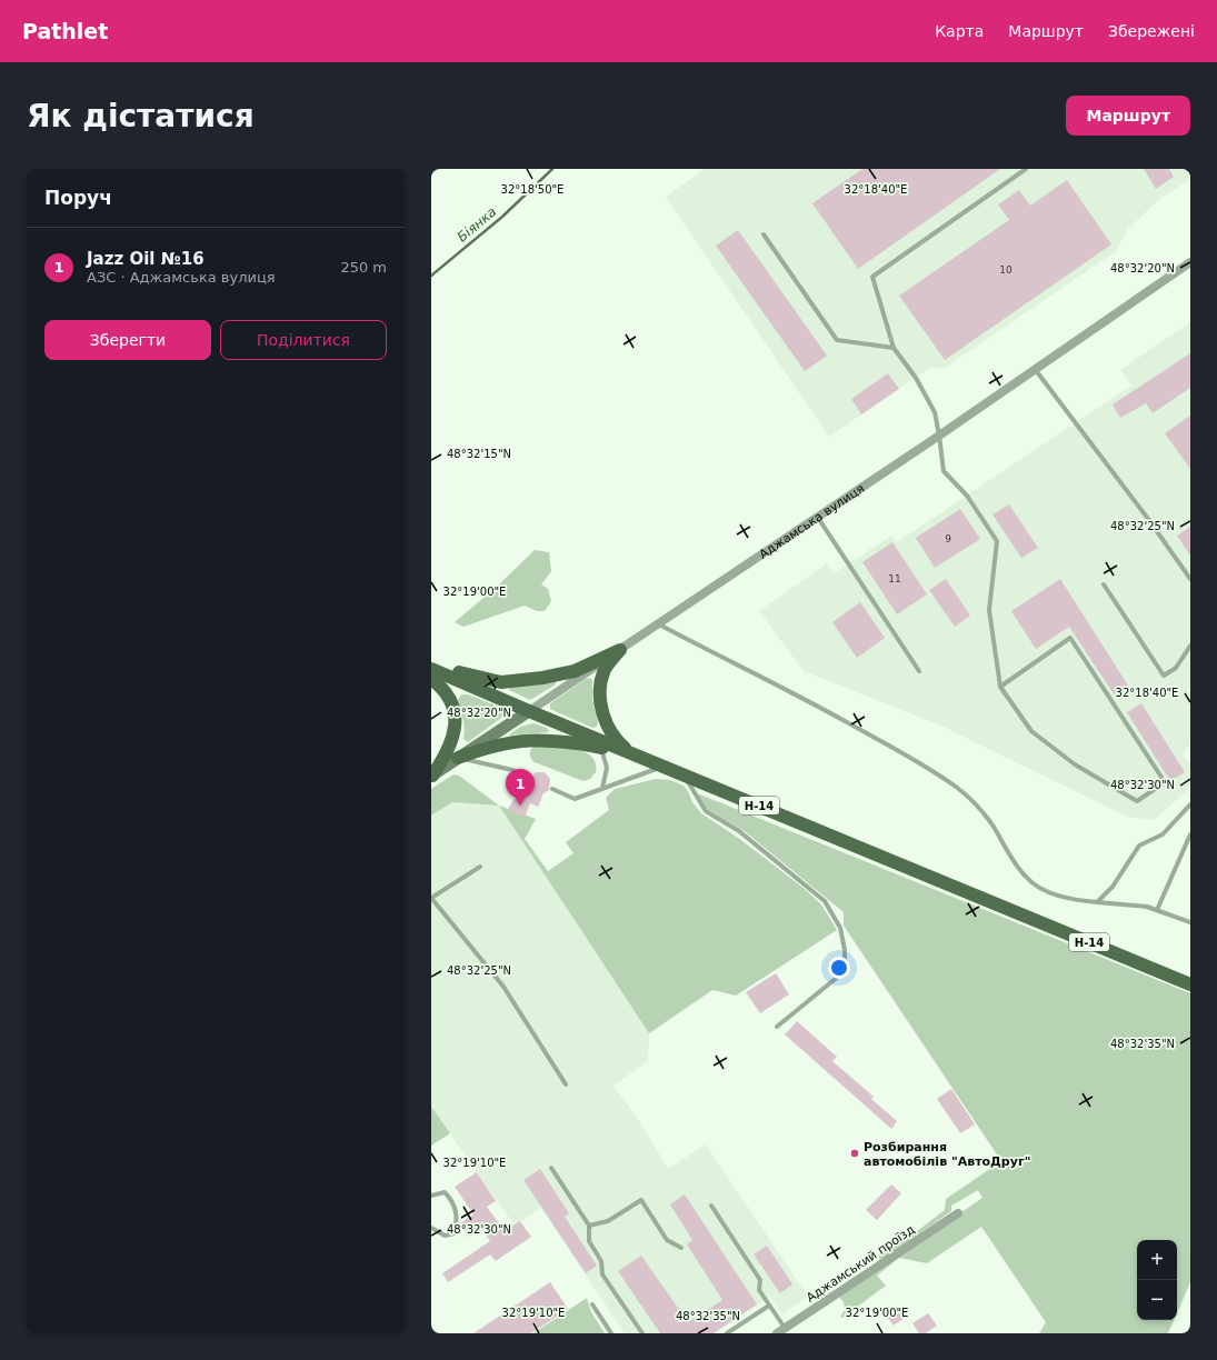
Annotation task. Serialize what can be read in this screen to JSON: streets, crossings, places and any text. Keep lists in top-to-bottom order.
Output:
{
  "streets": {
    "main road": ["Аджамська вулиця", "Н-14"],
    "street": ["Аджамський проїзд"]
  },
  "crossings": [
    ["Аджамська вулиця", "Н-14"]
  ],
  "water": ["Біянка"],
  "places": ["Розбирання автомобілів \"АвтоДруг\""],
  "house_numbers": ["10", "9", "11"],
  "page": {
    "header": "Pathlet",
    "nav": ["Карта", "Маршрут", "Збережені"],
    "buttons": [
      "Маршрут",
      ["Зберегти", "Поділитися"]
    ],
    "title": "Як дістатися",
    "heading": "Поруч",
    "list": [
      {
        "mark": "1",
        "name": "Jazz Oil №16",
        "note": "АЗС · Аджамська вулиця",
        "value": "250 m"
      }
    ],
    "pins": "1",
    "map_buttons": ["+", "−"]
  },
  "coordinates": [
    "32°18'50\"E",
    "32°18'40\"E",
    "48°32'20\"N",
    "48°32'15\"N",
    "48°32'25\"N",
    "32°19'00\"E",
    "48°32'30\"N",
    "48°32'35\"N",
    "32°19'10\"E"
  ]
}
